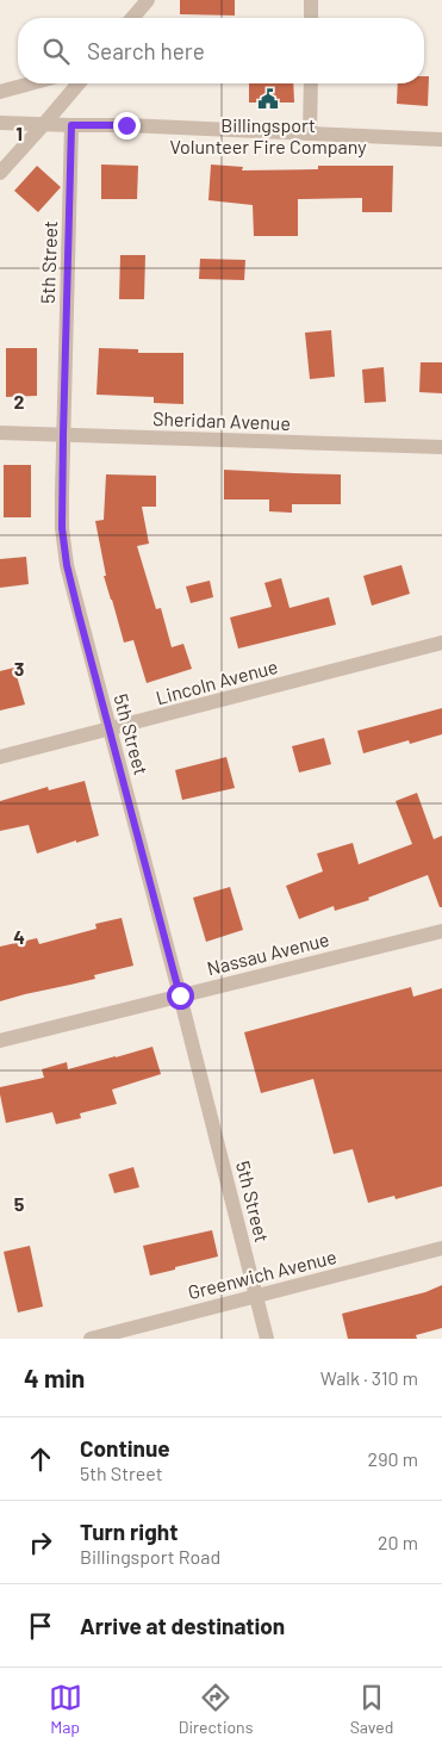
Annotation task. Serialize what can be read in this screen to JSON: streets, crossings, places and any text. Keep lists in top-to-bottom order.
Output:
{
  "streets": {
    "street": [
      "5th Street",
      "Sheridan Avenue",
      "Lincoln Avenue",
      "Nassau Avenue",
      "Greenwich Avenue"
    ]
  },
  "crossings": [
    ["5th Street", "Sheridan Avenue"],
    ["5th Street", "Lincoln Avenue"],
    ["5th Street", "Nassau Avenue"],
    ["5th Street", "Greenwich Avenue"]
  ],
  "places": {
    "public building": ["Billingsport Volunteer Fire Company"]
  },
  "page": {
    "search": "Search here",
    "heading": ["4 min", "Walk · 310 m"],
    "list": [
      ["Continue", "5th Street", "290 m"],
      ["Turn right", "Billingsport Road", "20 m"],
      "Arrive at destination"
    ],
    "nav": ["Map", "Directions", "Saved"]
  },
  "grid": {
    "rows": [
      "1",
      "2",
      "3",
      "4",
      "5"
    ]
  }
}
